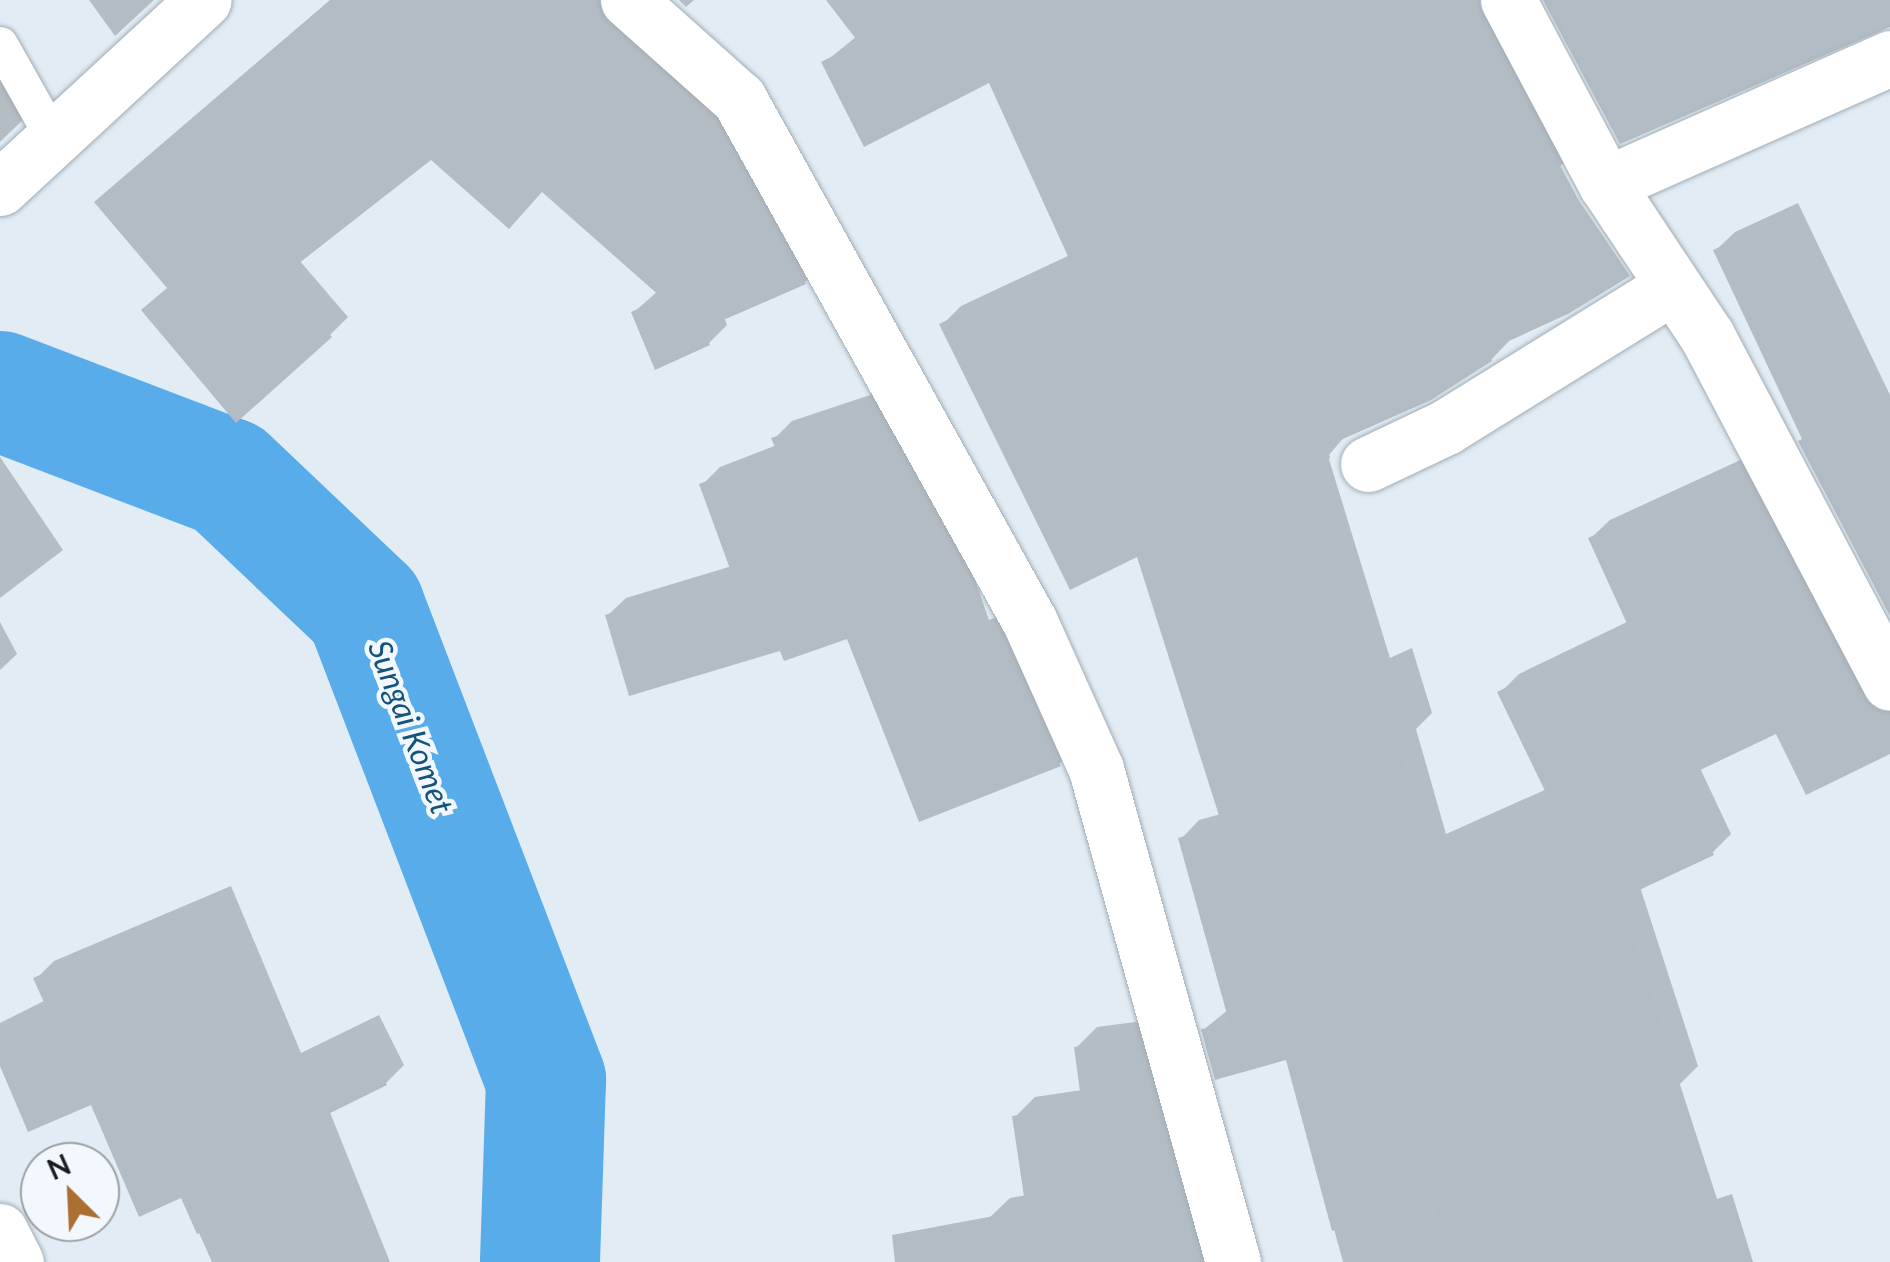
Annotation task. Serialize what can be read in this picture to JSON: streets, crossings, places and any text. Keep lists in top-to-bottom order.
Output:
{
  "water": ["Sungai Komet"],
  "north": "top left"
}
